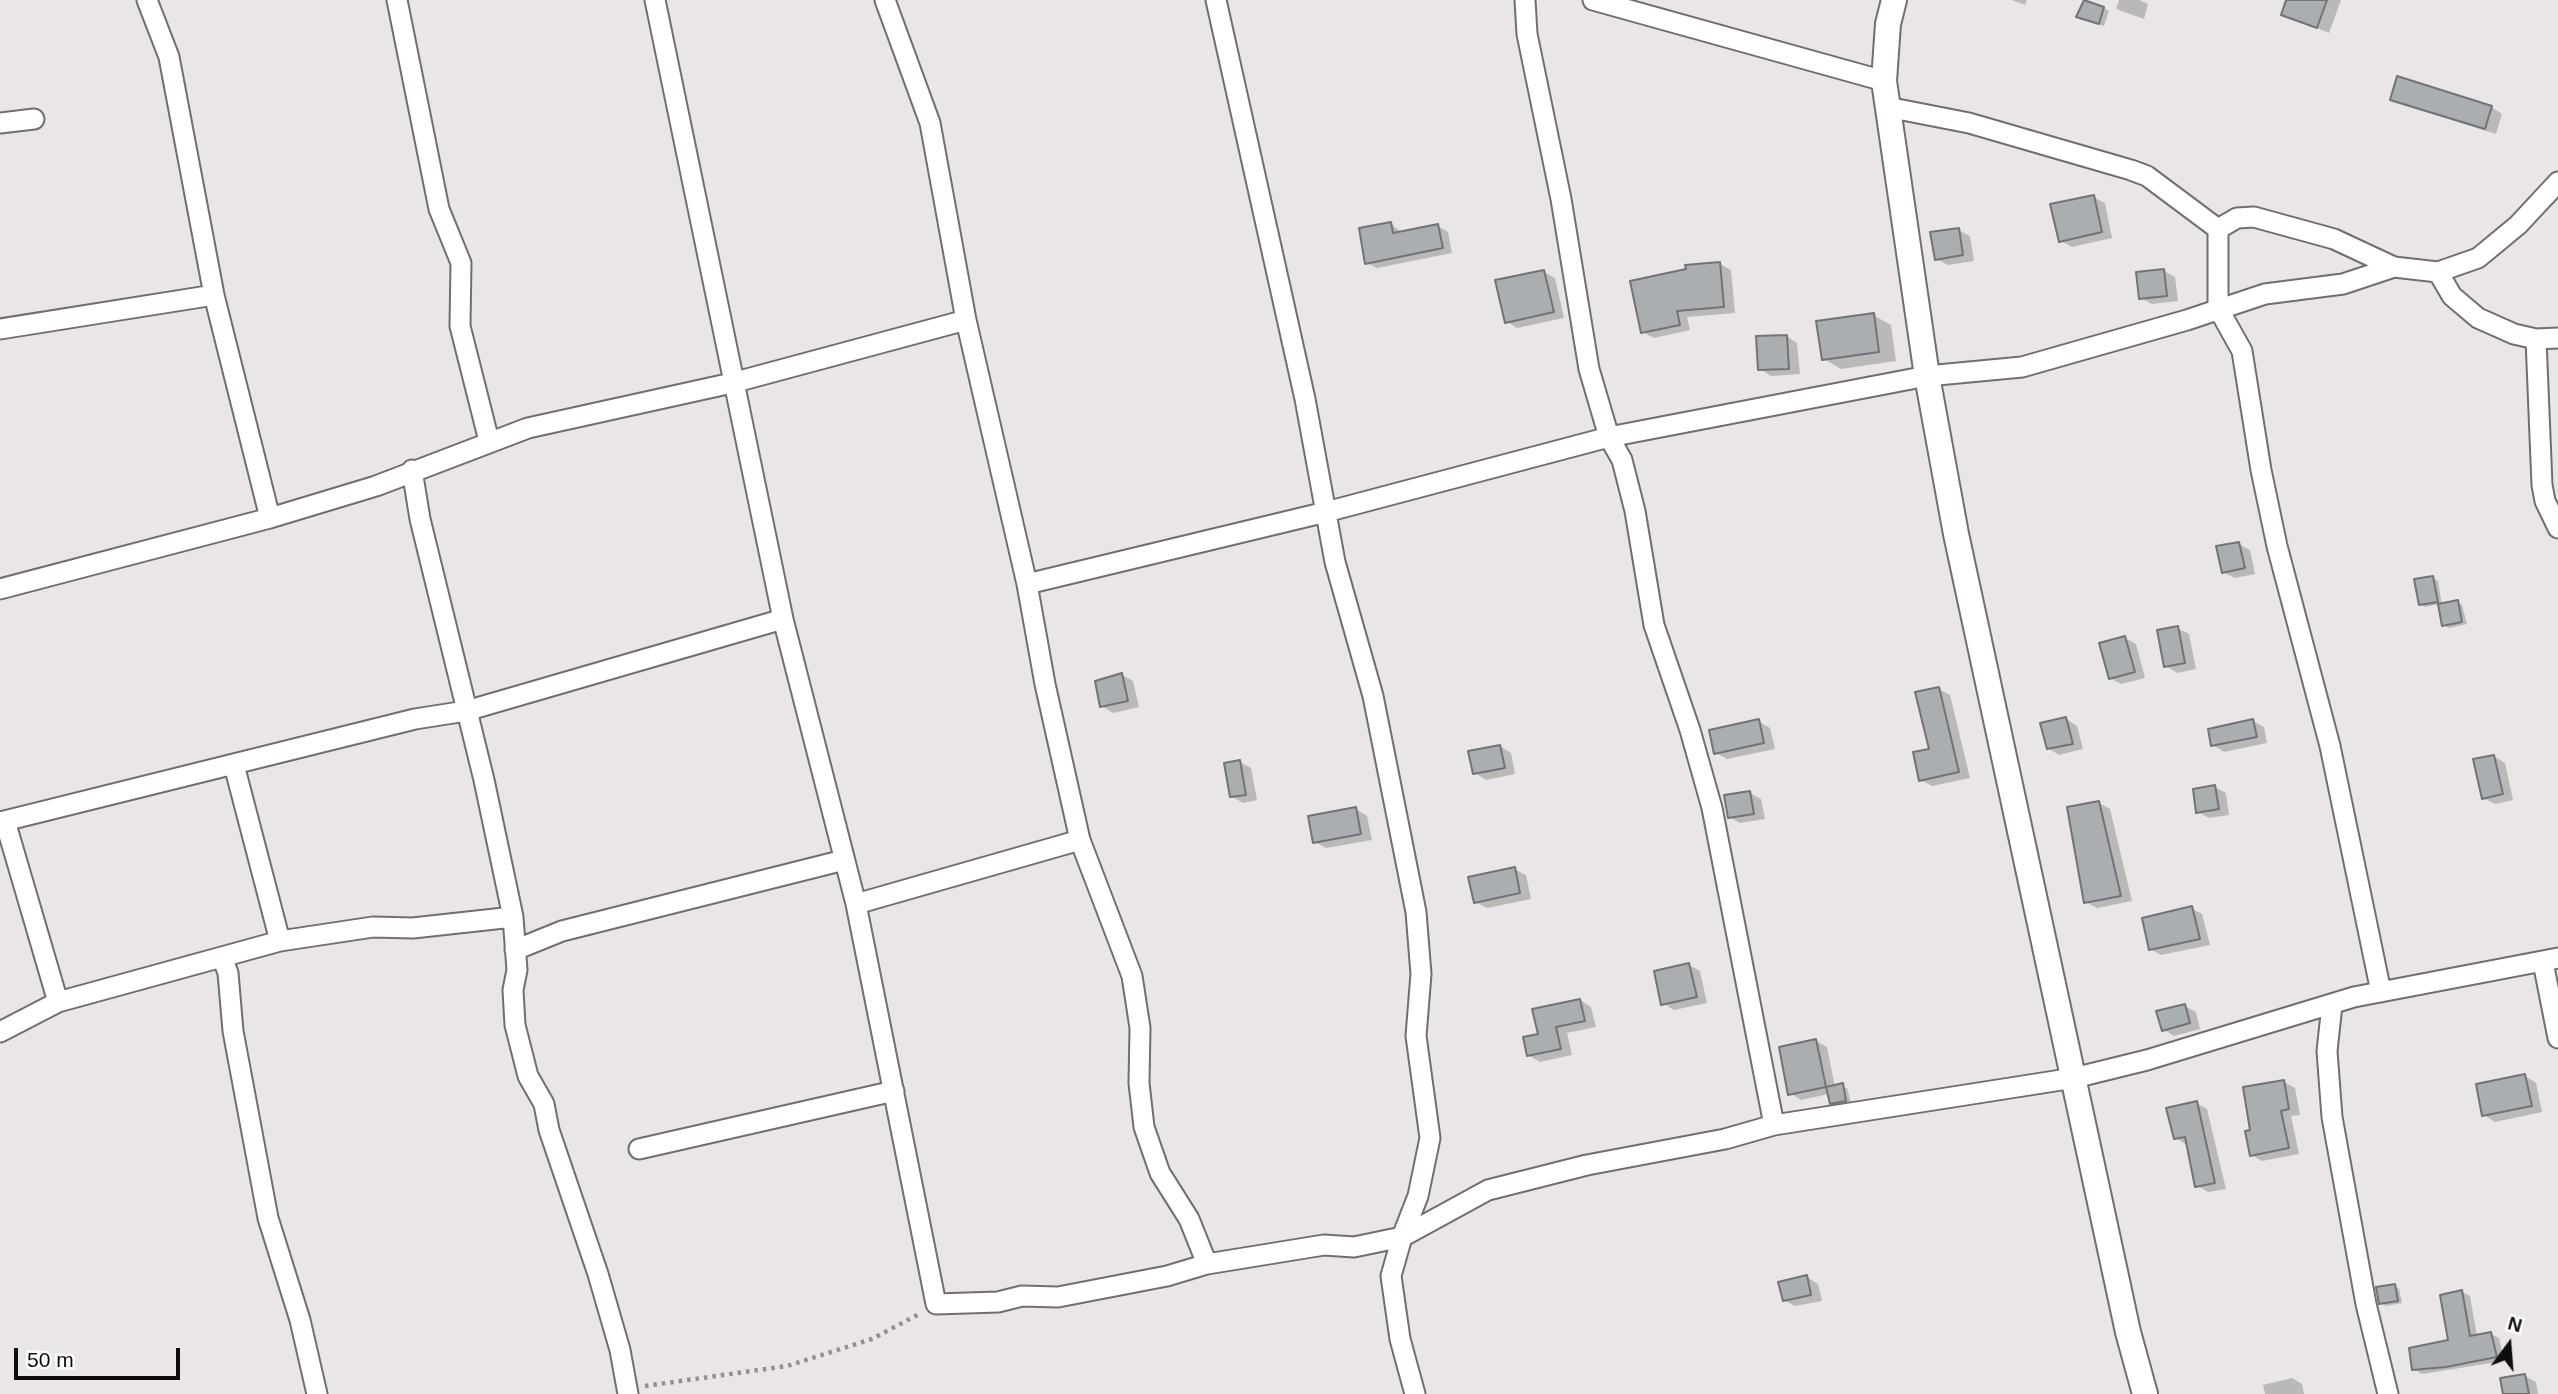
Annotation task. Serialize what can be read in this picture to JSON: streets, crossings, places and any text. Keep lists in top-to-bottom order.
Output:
{
  "scale_bar": "50 m",
  "north": "top"
}
